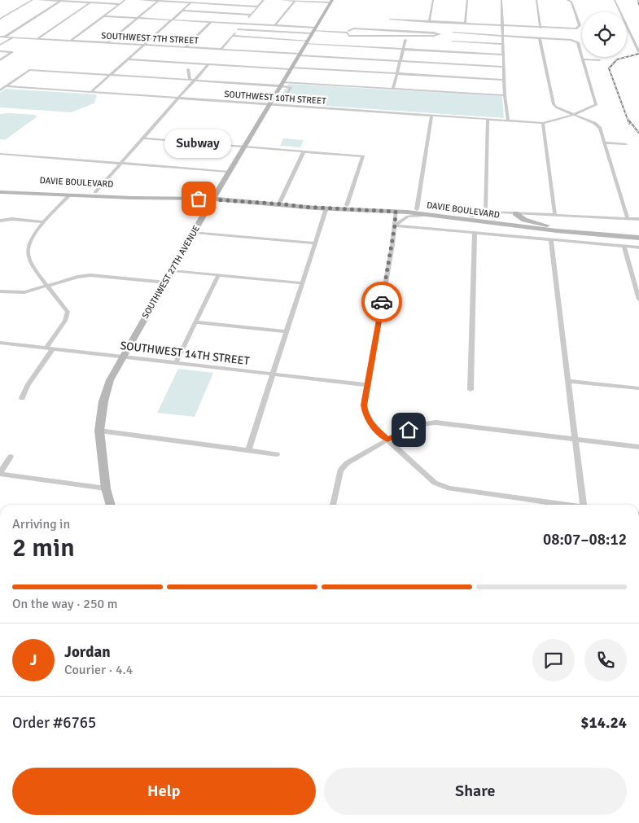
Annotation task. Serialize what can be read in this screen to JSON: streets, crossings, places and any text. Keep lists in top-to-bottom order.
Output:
{
  "streets": {
    "main road": ["DAVIE BOULEVARD", "SOUTHWEST 27TH AVENUE"],
    "street": ["SOUTHWEST 7TH STREET", "SOUTHWEST 10TH STREET", "SOUTHWEST 14TH STREET"]
  },
  "crossings": [
    ["SOUTHWEST 7TH STREET", "SOUTHWEST 27TH AVENUE"],
    ["SOUTHWEST 10TH STREET", "SOUTHWEST 27TH AVENUE"],
    ["DAVIE BOULEVARD", "SOUTHWEST 27TH AVENUE"],
    ["SOUTHWEST 27TH AVENUE", "SOUTHWEST 14TH STREET"]
  ],
  "places": ["Subway"],
  "page": {
    "bubble": "Subway",
    "heading": ["2 min", "Arriving in", "08:07–08:12"],
    "panel": [
      "Jordan",
      "Courier · 4.4",
      "Order #6765",
      "$14.24"
    ],
    "bar": "On the way · 250 m",
    "round": "J",
    "buttons": ["Help", "Share"]
  }
}
